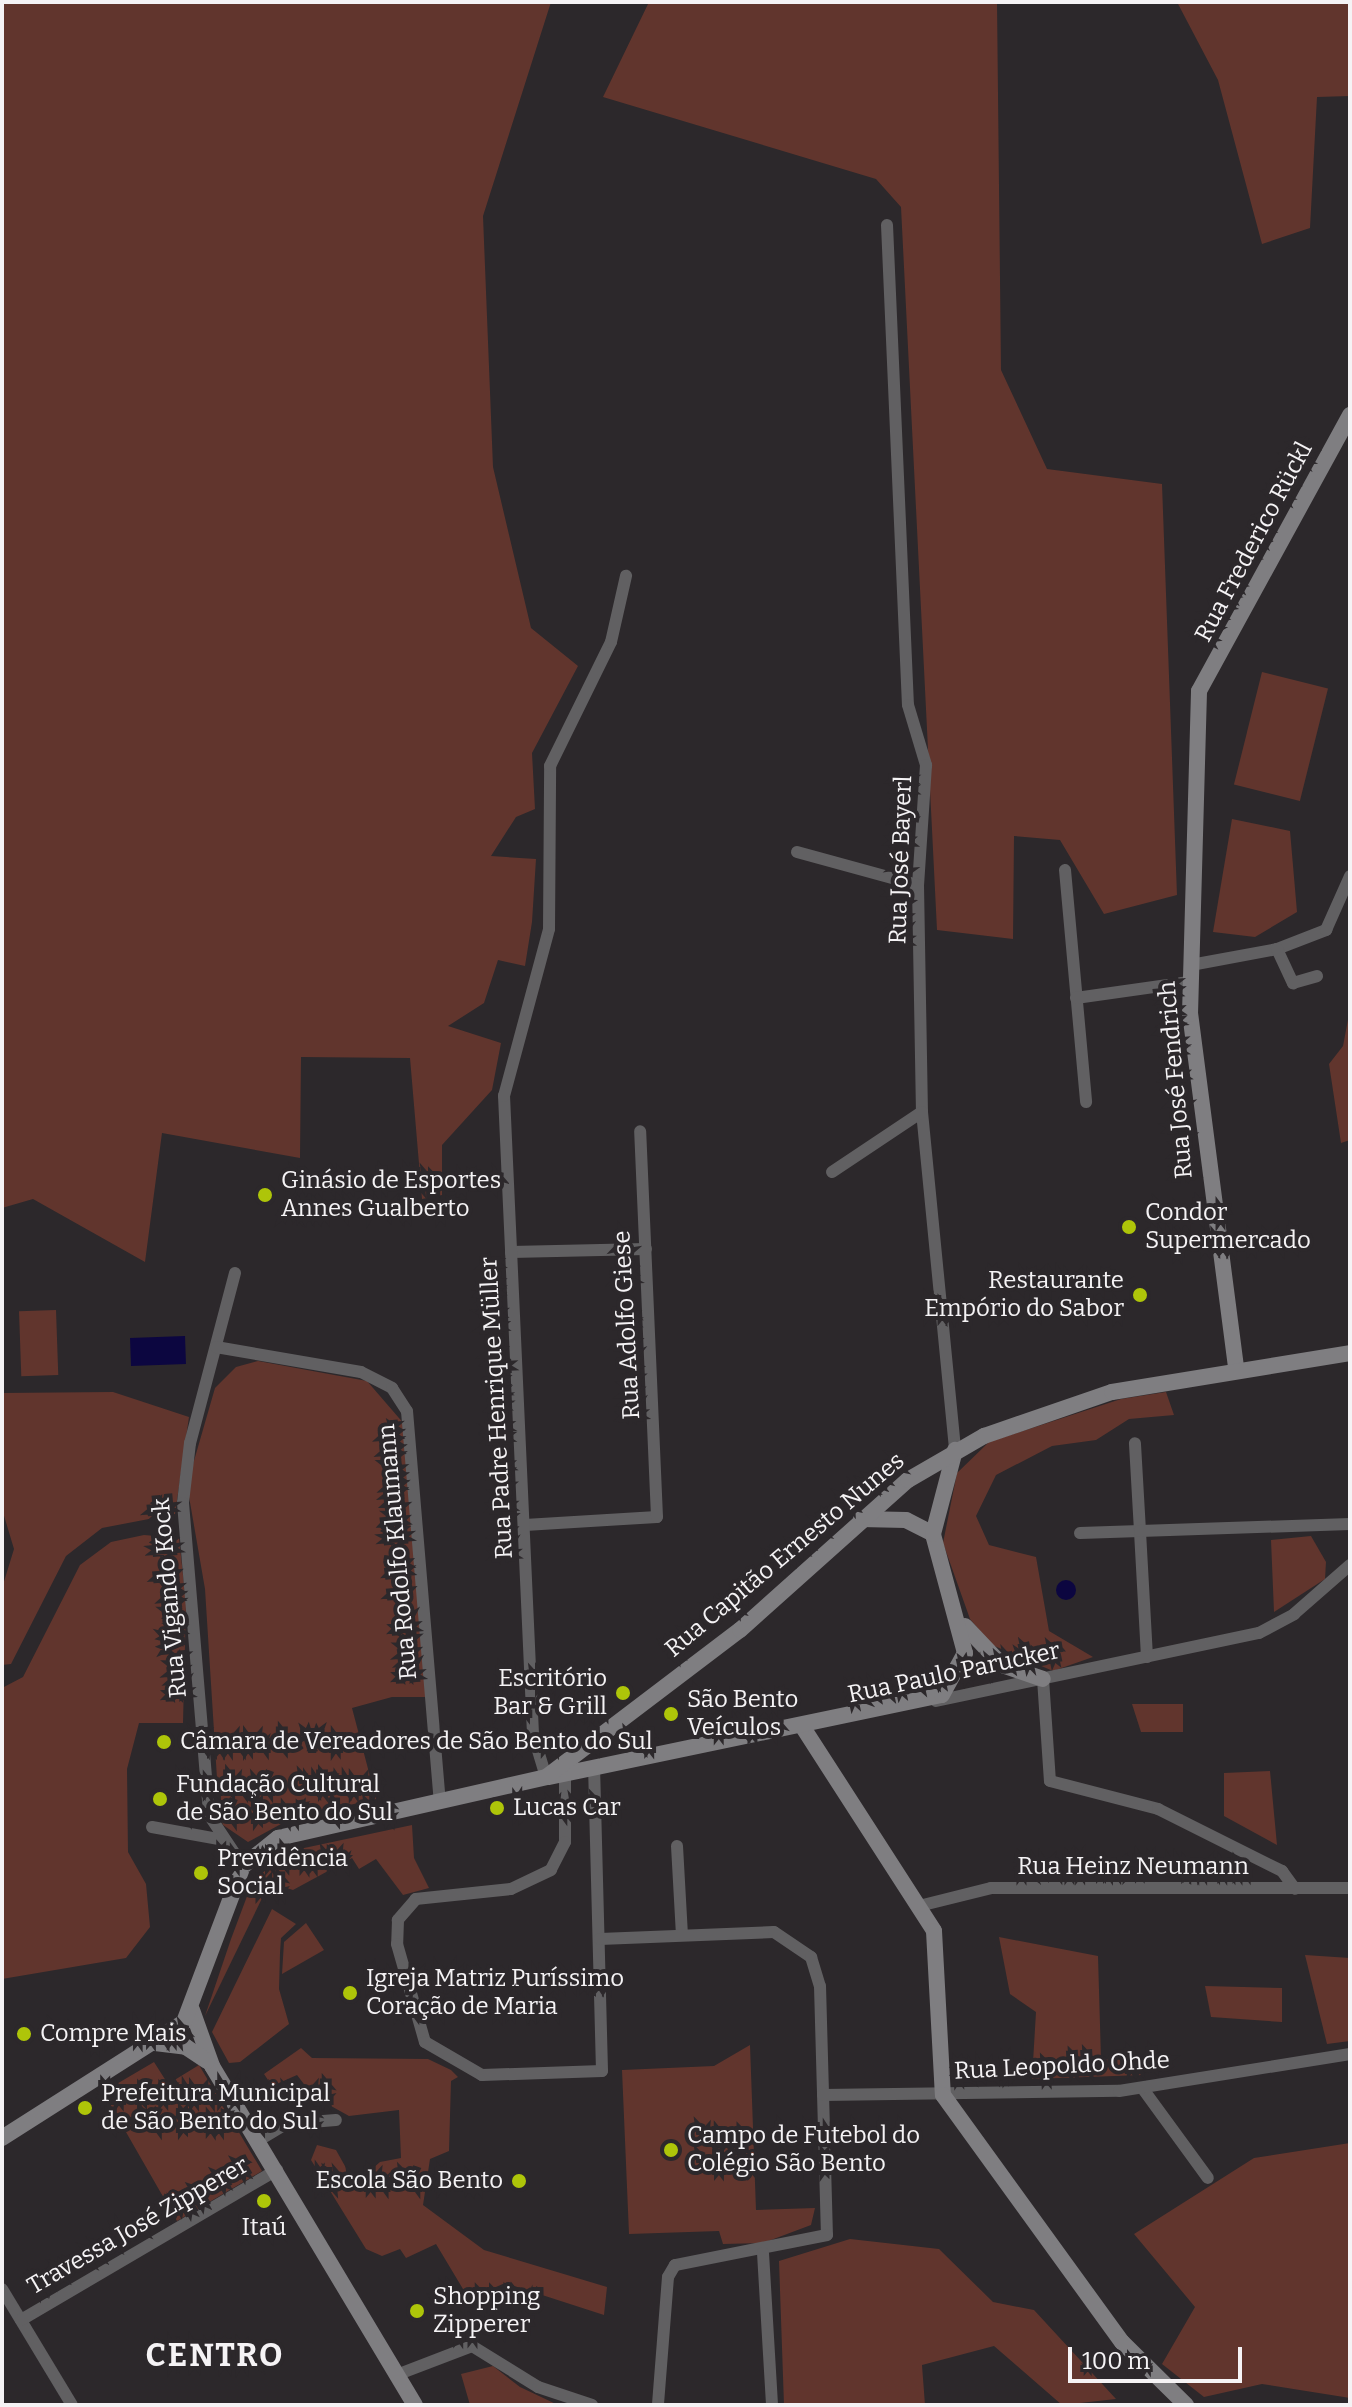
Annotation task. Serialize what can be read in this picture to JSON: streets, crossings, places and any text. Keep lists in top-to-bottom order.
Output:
{
  "streets": {
    "main road": [
      "Rua Frederico Rückl",
      "Rua José Fendrich",
      "Rua Capitão Ernesto Nunes",
      "Rua Paulo Parucker"
    ],
    "street": [
      "Rua José Bayerl",
      "Rua Adolfo Giese",
      "Rua Padre Henrique Müller",
      "Rua Rodolfo Klaumann",
      "Rua Vigando Kock",
      "Rua Heinz Neumann",
      "Rua Leopoldo Ohde",
      "Travessa José Zipperer"
    ]
  },
  "crossings": [
    ["Rua Frederico Rückl", "Rua José Fendrich"],
    ["Rua José Bayerl", "Rua Capitão Ernesto Nunes"],
    ["Rua José Fendrich", "Rua Capitão Ernesto Nunes"],
    ["Rua Adolfo Giese", "Rua Padre Henrique Müller"],
    ["Rua Padre Henrique Müller", "Rua Capitão Ernesto Nunes"],
    ["Rua Padre Henrique Müller", "Rua Paulo Parucker"],
    ["Rua Rodolfo Klaumann", "Rua Capitão Ernesto Nunes"],
    ["Rua Rodolfo Klaumann", "Rua Vigando Kock"],
    ["Rua Capitão Ernesto Nunes", "Rua Vigando Kock"],
    ["Rua Capitão Ernesto Nunes", "Rua Paulo Parucker"]
  ],
  "districts": ["CENTRO"],
  "places": [
    "Ginásio de Esportes Annes Gualberto",
    "Condor Supermercado",
    "Restaurante Empório do Sabor",
    "Escritório Bar & Grill",
    "São Bento Veículos",
    "Câmara de Vereadores de São Bento do Sul",
    "Fundação Cultural de São Bento do Sul",
    "Lucas Car",
    "Previdência Social",
    "Igreja Matriz Puríssimo Coração de Maria",
    "Compre Mais",
    "Prefeitura Municipal de São Bento do Sul",
    "Campo de Futebol do Colégio São Bento",
    "Escola São Bento",
    "Itaú",
    "Shopping Zipperer"
  ],
  "scale_bar": "100 m"
}
